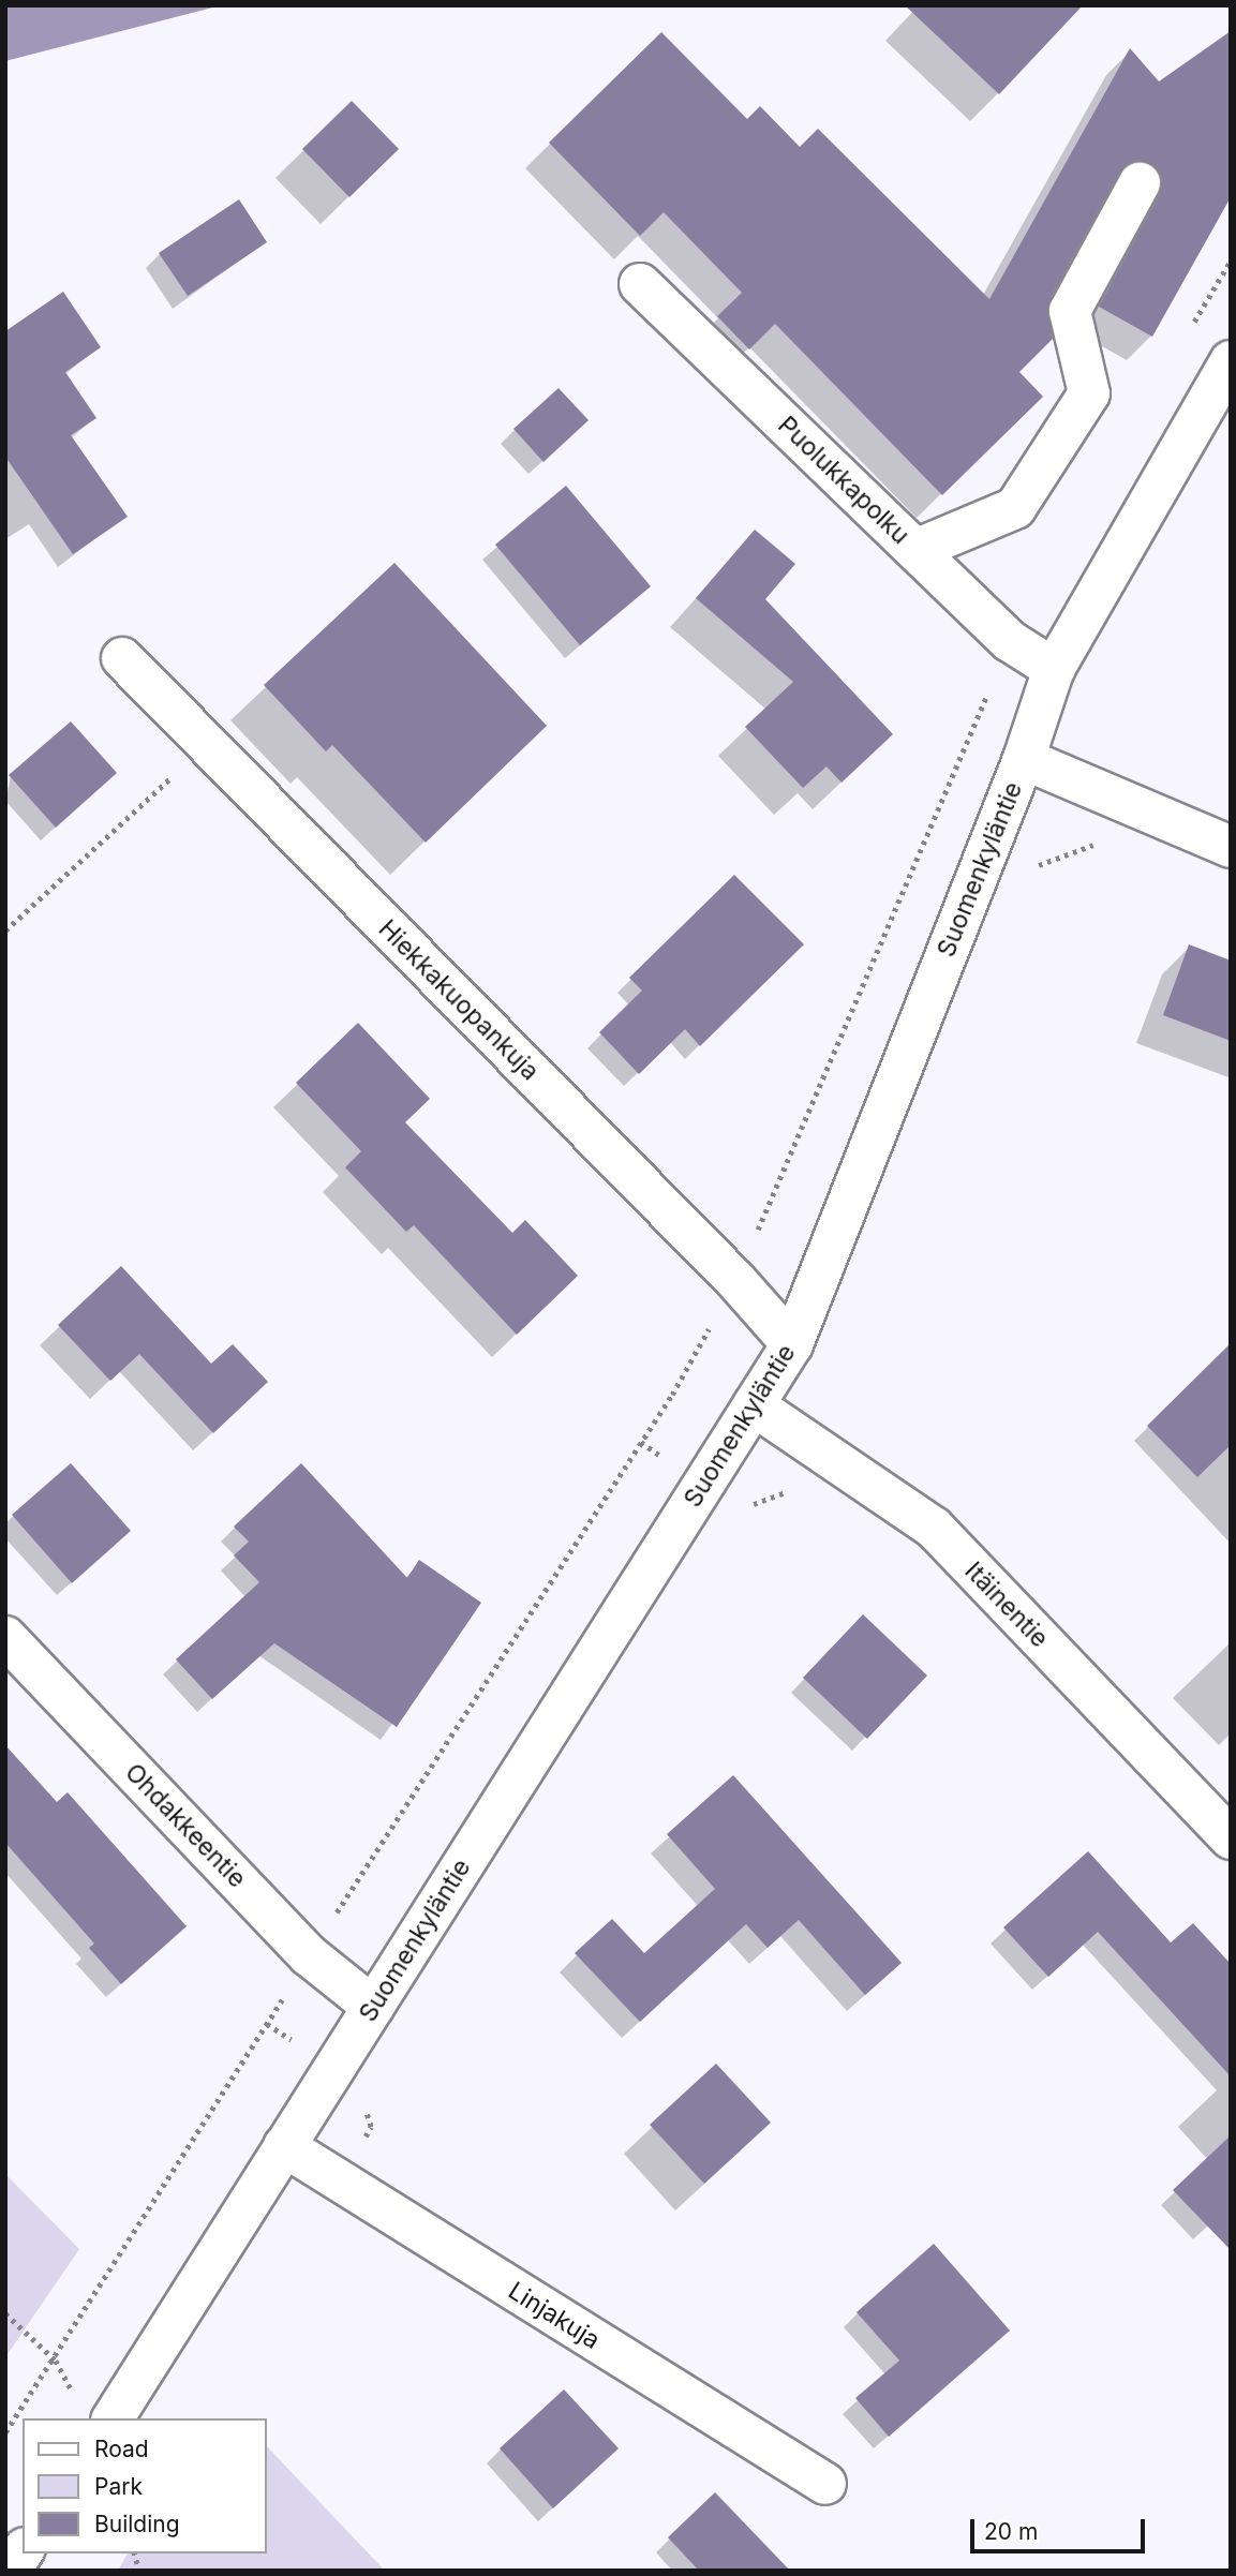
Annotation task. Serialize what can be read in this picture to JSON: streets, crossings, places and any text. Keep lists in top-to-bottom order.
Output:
{
  "streets": {
    "street": [
      "Puolukkapolku",
      "Suomenkyläntie",
      "Hiekkakuopankuja",
      "Itäinentie",
      "Ohdakkeentie",
      "Linjakuja"
    ]
  },
  "crossings": [
    ["Puolukkapolku", "Suomenkyläntie"],
    ["Suomenkyläntie", "Hiekkakuopankuja"],
    ["Suomenkyläntie", "Itäinentie"],
    ["Suomenkyläntie", "Ohdakkeentie"],
    ["Suomenkyläntie", "Linjakuja"]
  ],
  "legend": ["Road", "Park", "Building"],
  "scale_bar": "20 m"
}
